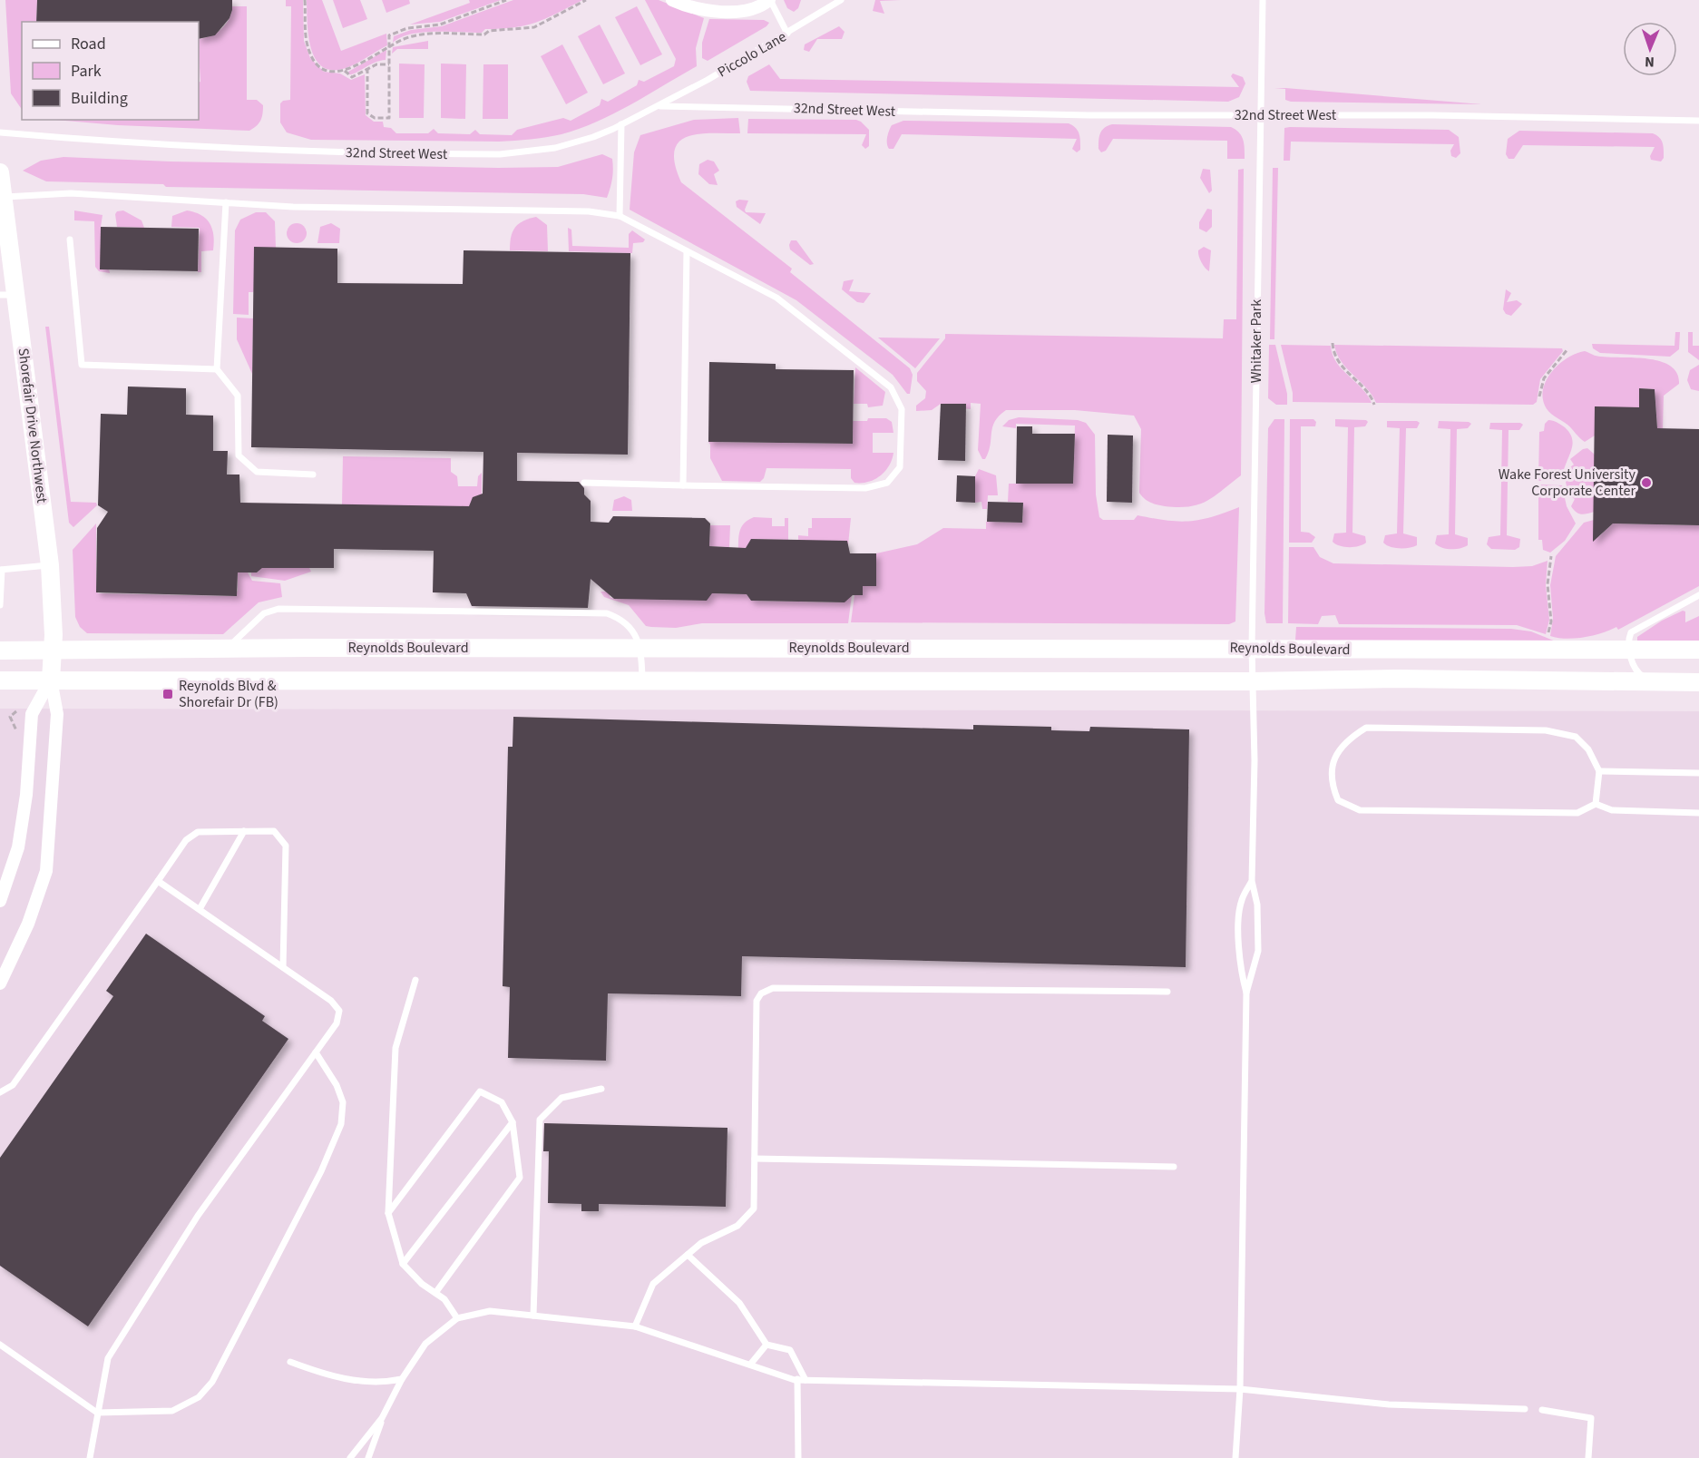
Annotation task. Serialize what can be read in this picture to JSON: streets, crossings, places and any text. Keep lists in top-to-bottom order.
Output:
{
  "streets": {
    "main road": ["Shorefair Drive Northwest", "Reynolds Boulevard"],
    "lane": ["Piccolo Lane", "32nd Street West", "Whitaker Park"]
  },
  "crossings": [
    ["Piccolo Lane", "32nd Street West"],
    ["32nd Street West", "Whitaker Park"],
    ["Whitaker Park", "Reynolds Boulevard"],
    ["Shorefair Drive Northwest", "Reynolds Boulevard"]
  ],
  "places": {
    "other": ["Wake Forest University Corporate Center"],
    "transit": ["Reynolds Blvd & Shorefair Dr (FB)"]
  },
  "legend": ["Road", "Park", "Building"],
  "north": "bottom"
}
